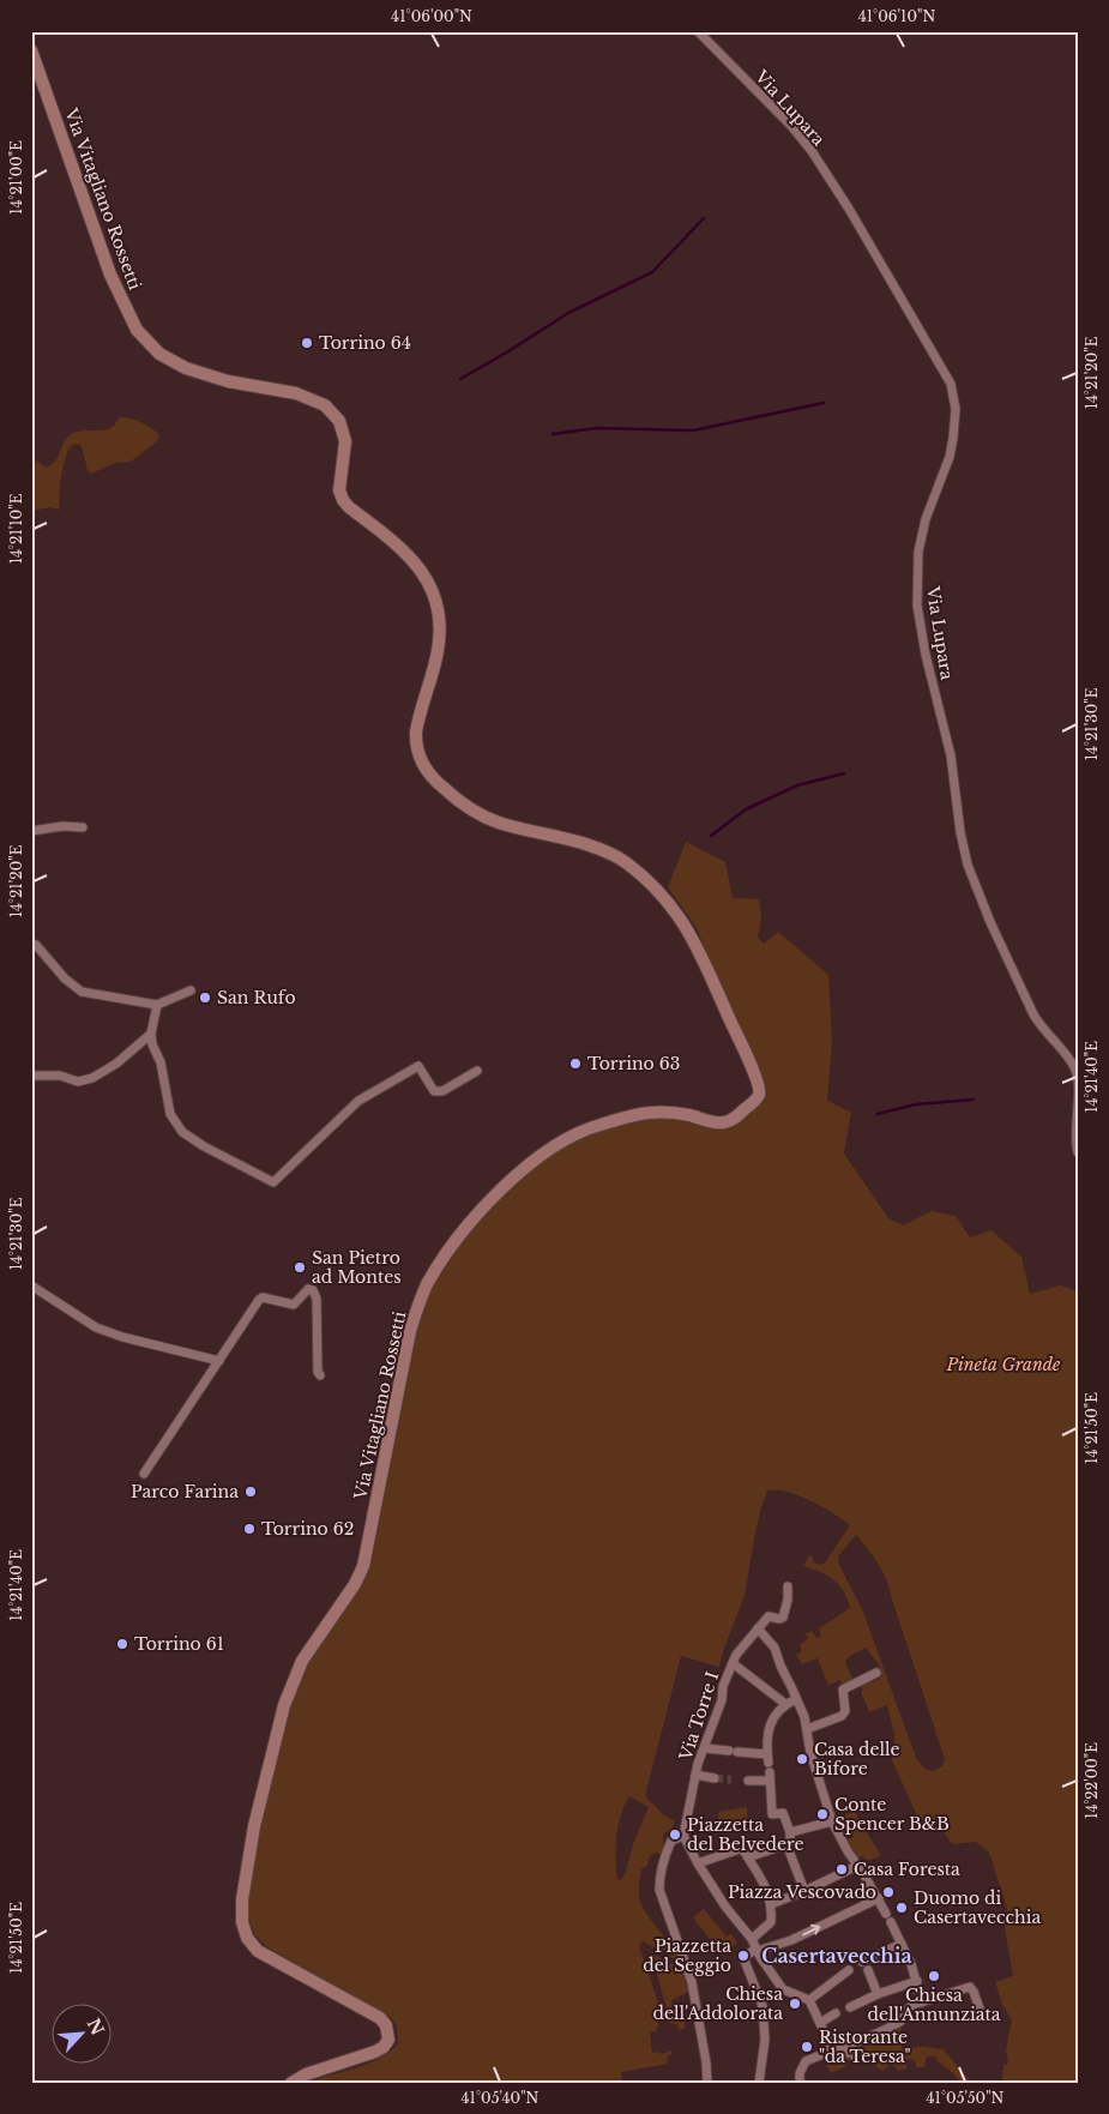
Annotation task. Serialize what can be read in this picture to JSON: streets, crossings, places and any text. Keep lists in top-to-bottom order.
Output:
{
  "streets": {
    "street": ["Via Lupara", "Via Vitagliano Rossetti", "Via Torre I"]
  },
  "districts": ["Casertavecchia"],
  "parks": ["Pineta Grande"],
  "places": [
    "Torrino 64",
    "San Rufo",
    "Torrino 63",
    "San Pietro ad Montes",
    "Parco Farina",
    "Torrino 62",
    "Torrino 61",
    "Casa delle Bifore",
    "Conte Spencer B&B",
    "Piazzetta del Belvedere",
    "Casa Foresta",
    "Piazza Vescovado",
    "Duomo di Casertavecchia",
    "Piazzetta del Seggio",
    "Chiesa dell'Annunziata",
    "Chiesa dell'Addolorata",
    "Ristorante \"da Teresa\""
  ],
  "north": "top right",
  "coordinates": [
    "41°06'00\"N",
    "41°06'10\"N",
    "14°21'00\"E",
    "14°21'20\"E",
    "14°21'10\"E",
    "14°21'30\"E",
    "14°21'40\"E",
    "14°21'50\"E",
    "14°22'00\"E",
    "41°05'40\"N",
    "41°05'50\"N"
  ]
}
